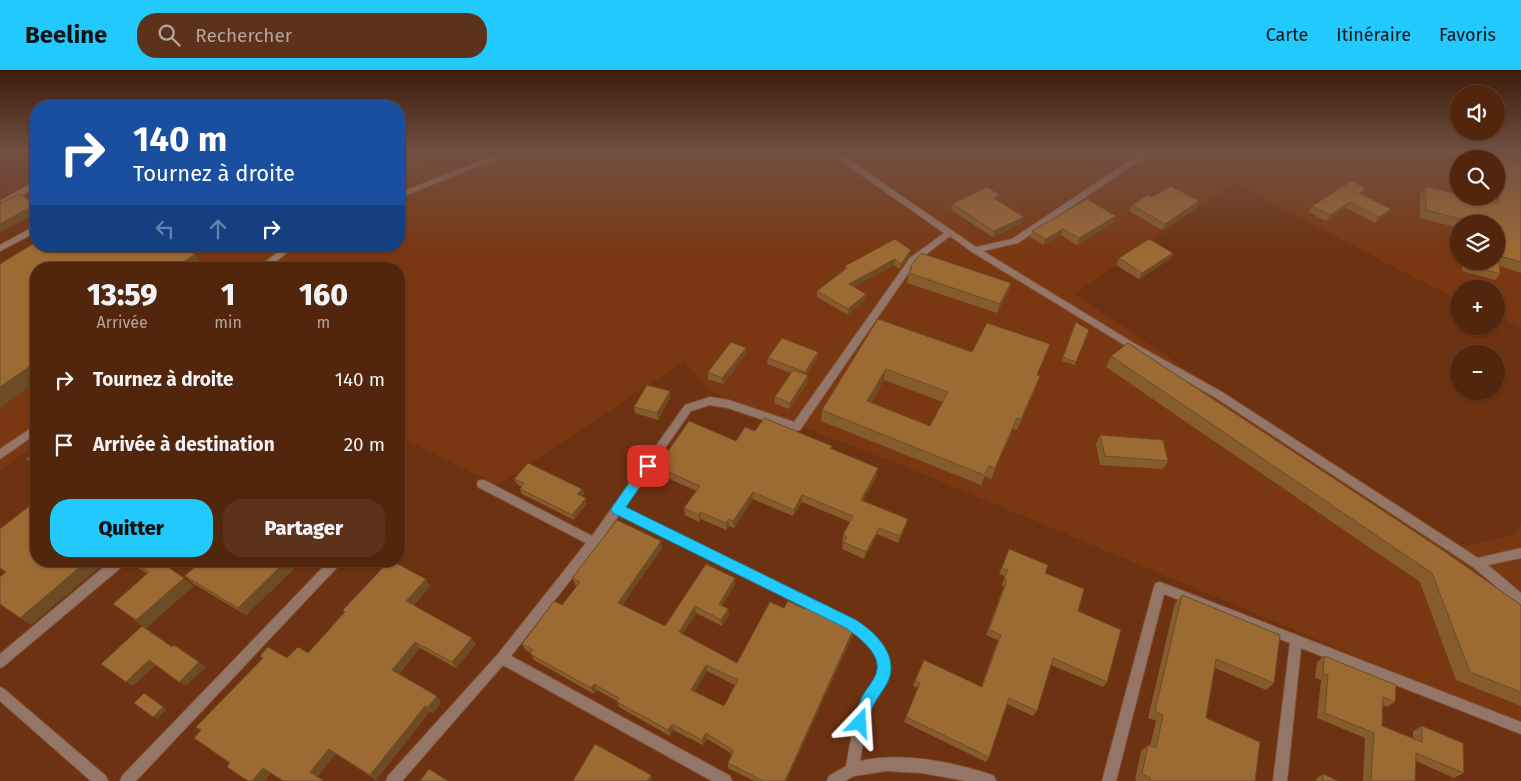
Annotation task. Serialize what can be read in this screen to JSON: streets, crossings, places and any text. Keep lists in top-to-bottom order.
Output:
{
  "page": {
    "header": "Beeline",
    "search": "Rechercher",
    "nav": ["Carte", "Itinéraire", "Favoris"],
    "map_buttons": ["+", "−"],
    "turn": ["140 m", "Tournez à droite"],
    "eta": [
      "13:59",
      "Arrivée",
      "1",
      "min",
      "160",
      "m"
    ],
    "list": [
      {
        "name": "Tournez à droite",
        "value": "140 m"
      },
      {
        "name": "Arrivée à destination",
        "value": "20 m"
      }
    ],
    "buttons": ["Quitter", "Partager"]
  }
}
